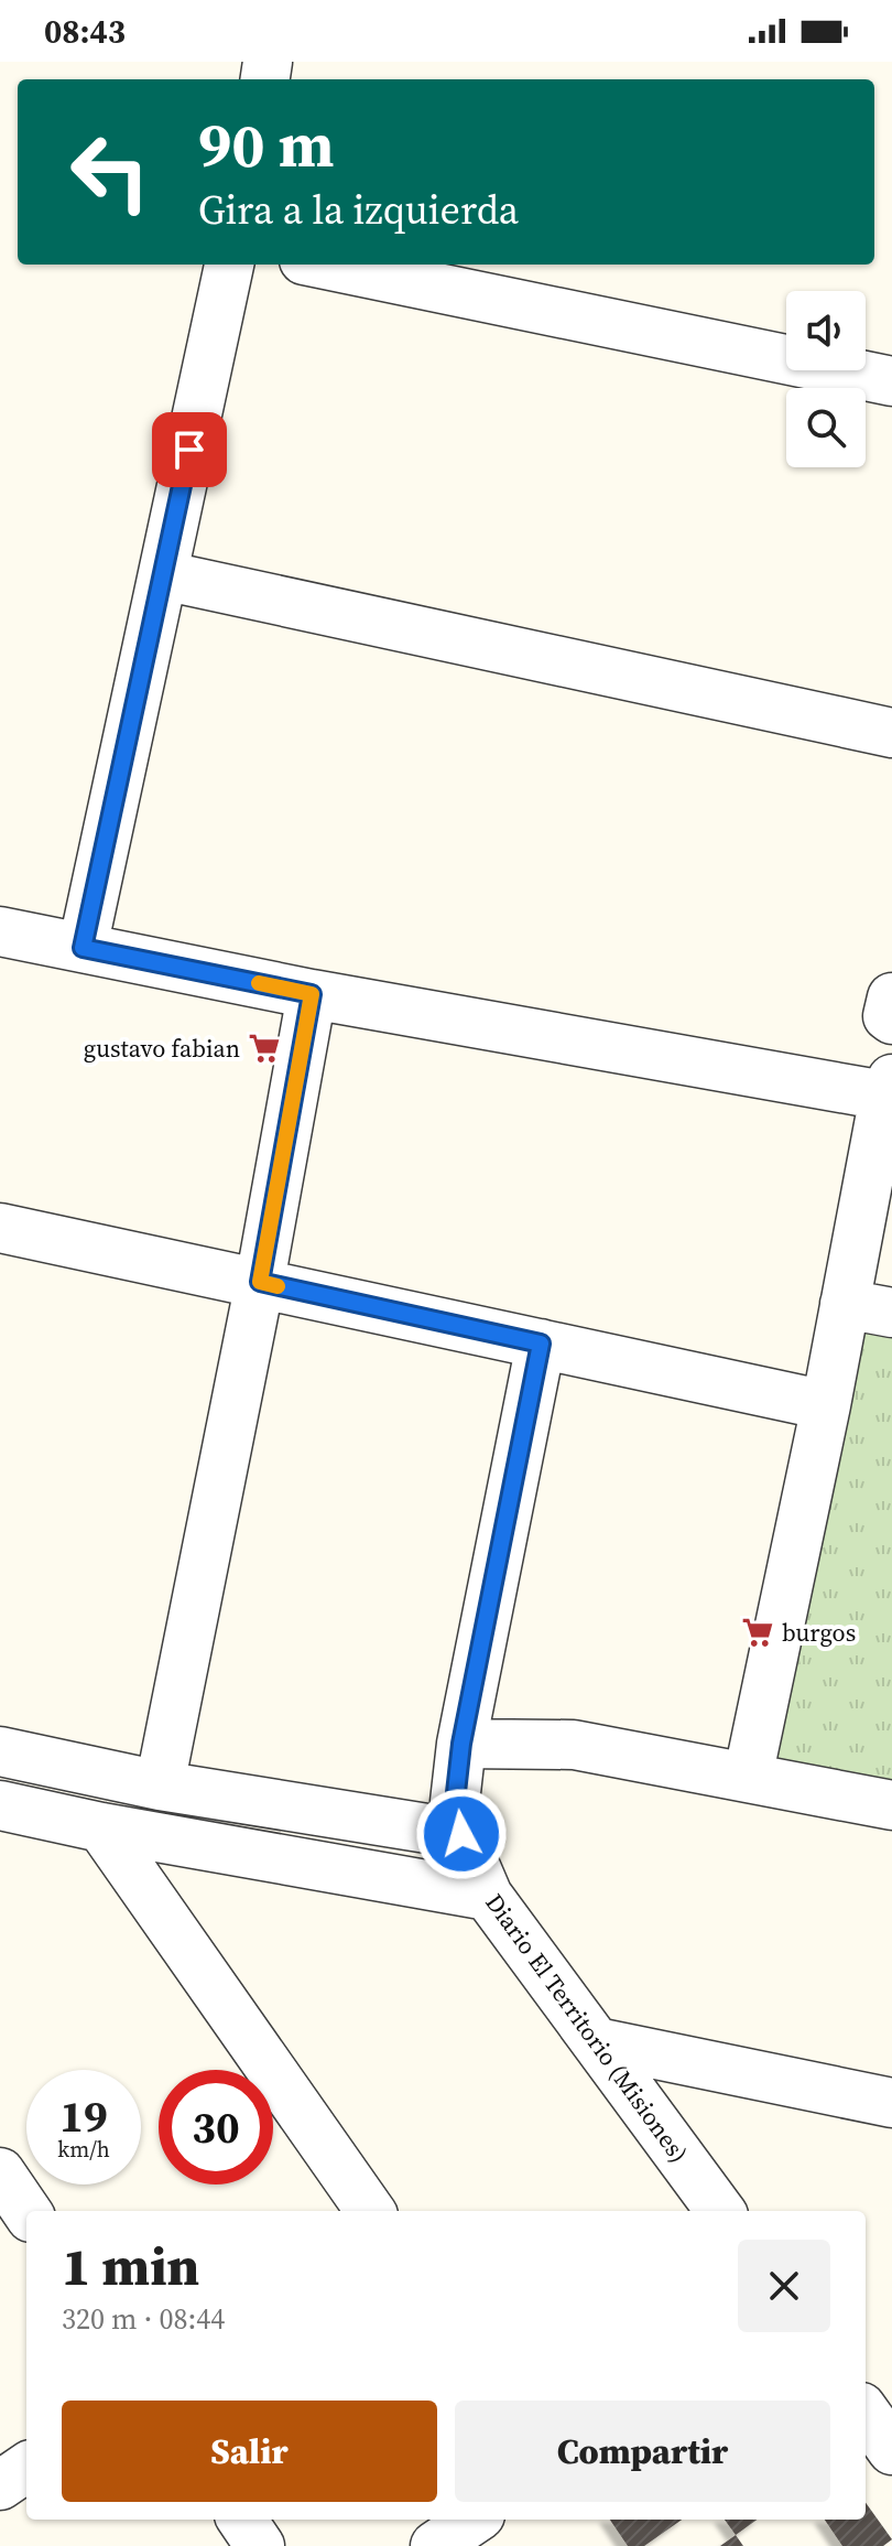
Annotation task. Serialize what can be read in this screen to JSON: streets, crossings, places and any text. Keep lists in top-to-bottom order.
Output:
{
  "streets": {
    "street": ["Diario El Territorio (Misiones)"]
  },
  "places": {
    "supermarket": ["gustavo fabian", "burgos"]
  },
  "page": {
    "status": "08:43",
    "turn": ["90 m", "Gira a la izquierda"],
    "speed": "19 km/h",
    "limit": "30",
    "heading": ["1 min", "320 m · 08:44"],
    "buttons": ["Salir", "Compartir"]
  }
}
